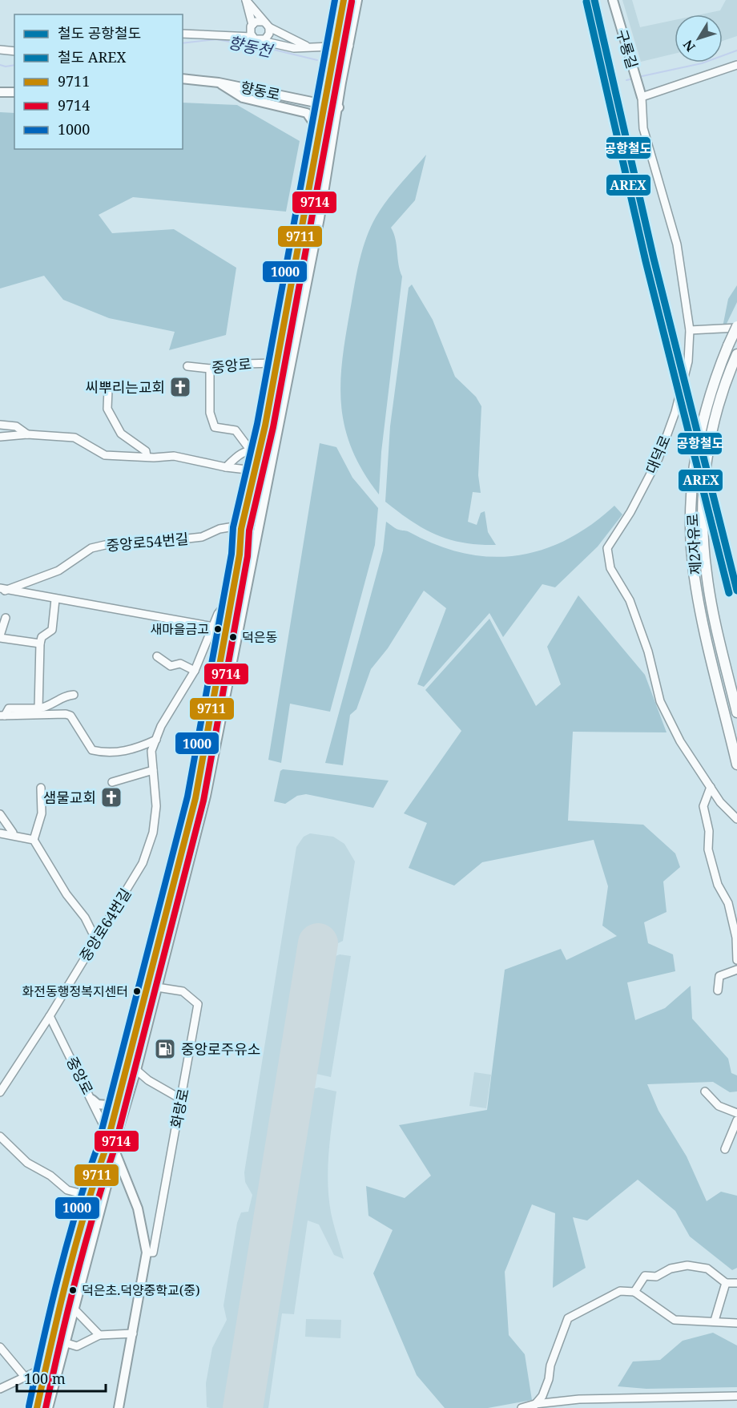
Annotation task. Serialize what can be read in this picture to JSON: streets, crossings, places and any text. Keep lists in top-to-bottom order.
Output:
{
  "streets": {
    "highway": ["제2자유로"],
    "main road": [
      "구룡길",
      "향동로",
      "중앙로",
      "화랑로"
    ],
    "street": ["대덕로", "중앙로54번길", "중앙로64번길"]
  },
  "crossings": [
    ["구룡길", "대덕로"],
    ["향동로", "중앙로"],
    ["중앙로", "중앙로54번길"],
    ["중앙로", "중앙로64번길"],
    ["중앙로", "화랑로"]
  ],
  "water": ["향동천"],
  "places": {
    "church": ["씨뿌리는교회", "샘물교회"],
    "other": [
      "새마을금고",
      "덕은동",
      "화전동행정복지센터",
      "덕은초.덕양중학교(중)"
    ],
    "fuel station": ["중앙로주유소"]
  },
  "lines": [
    "rail line 공항철도",
    "transit line 9711",
    "transit line 1000",
    "rail line AREX",
    "transit line 9714"
  ],
  "legend": [
    "철도 공항철도",
    "철도 AREX",
    "9711",
    "9714",
    "1000"
  ],
  "scale_bar": "100 m",
  "north": "bottom left"
}
